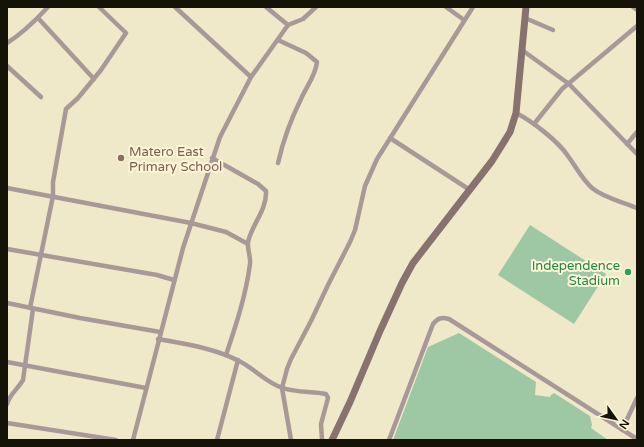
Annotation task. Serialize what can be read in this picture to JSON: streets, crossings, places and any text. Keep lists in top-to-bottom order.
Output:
{
  "places": ["Matero East Primary School", "Independence Stadium"],
  "north": "bottom right"
}
